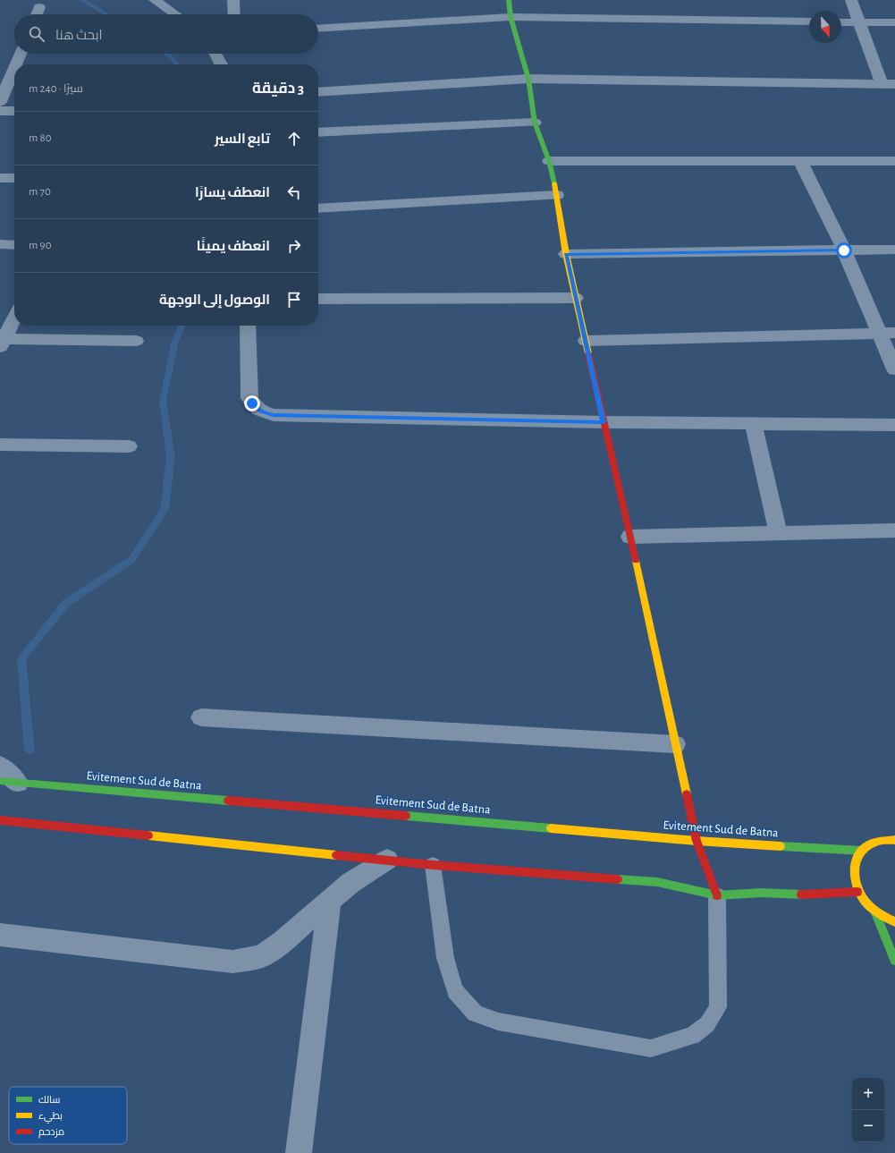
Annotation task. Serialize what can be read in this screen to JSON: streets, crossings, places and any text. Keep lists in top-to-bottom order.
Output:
{
  "streets": {
    "main road": ["Evitement Sud de Batna"]
  },
  "legend": ["سالك", "بطيء", "مزدحم"],
  "north": "bottom",
  "page": {
    "search": "ابحث هنا",
    "heading": ["3 دقيقة", "سيرًا · 240 m"],
    "list": [
      ["تابع السير", "80 m"],
      ["انعطف يسارًا", "70 m"],
      ["انعطف يمينًا", "90 m"],
      "الوصول إلى الوجهة"
    ],
    "map_buttons": ["+", "−"]
  }
}
